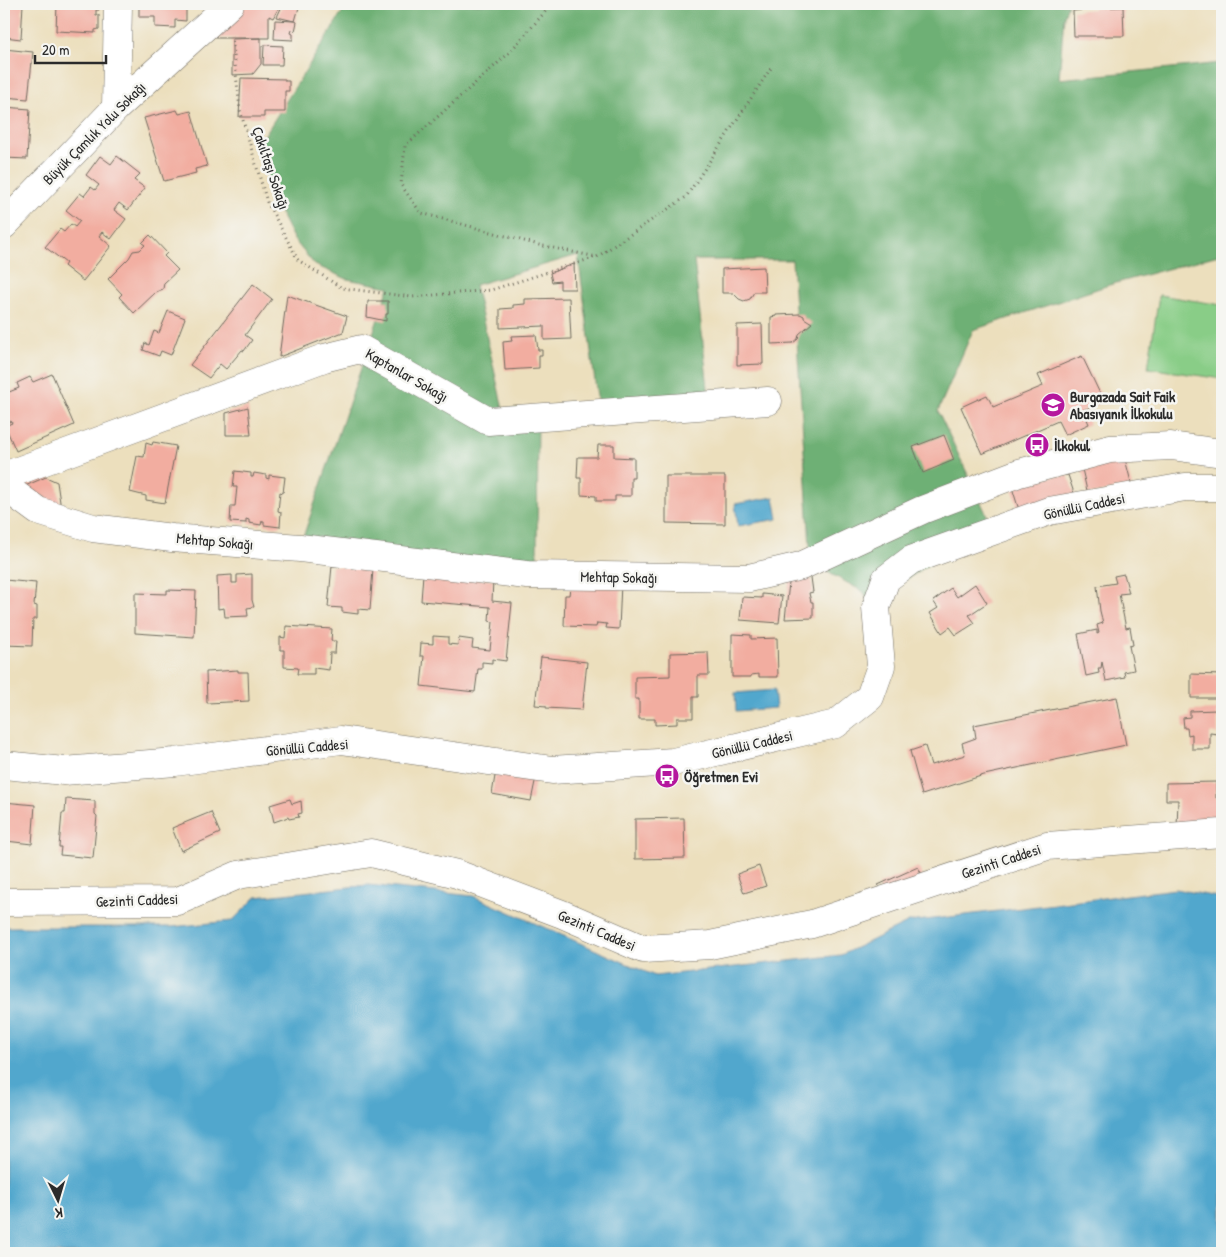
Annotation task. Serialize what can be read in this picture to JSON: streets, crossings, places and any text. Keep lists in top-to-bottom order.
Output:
{
  "streets": {
    "street": [
      "Büyük Çamlık Yolu Sokağı",
      "Kaptanlar Sokağı",
      "Gönüllü Caddesi",
      "Mehtap Sokağı",
      "Gezinti Caddesi"
    ],
    "path": ["Çakıltaşı Sokağı"]
  },
  "crossings": [
    ["Büyük Çamlık Yolu Sokağı", "Çakıltaşı Sokağı"]
  ],
  "places": {
    "school or university": ["Burgazada Sait Faik Abasıyanık İlkokulu"],
    "bus stop": ["İlkokul", "Öğretmen Evi"]
  },
  "scale_bar": "20 m",
  "north": "bottom"
}
